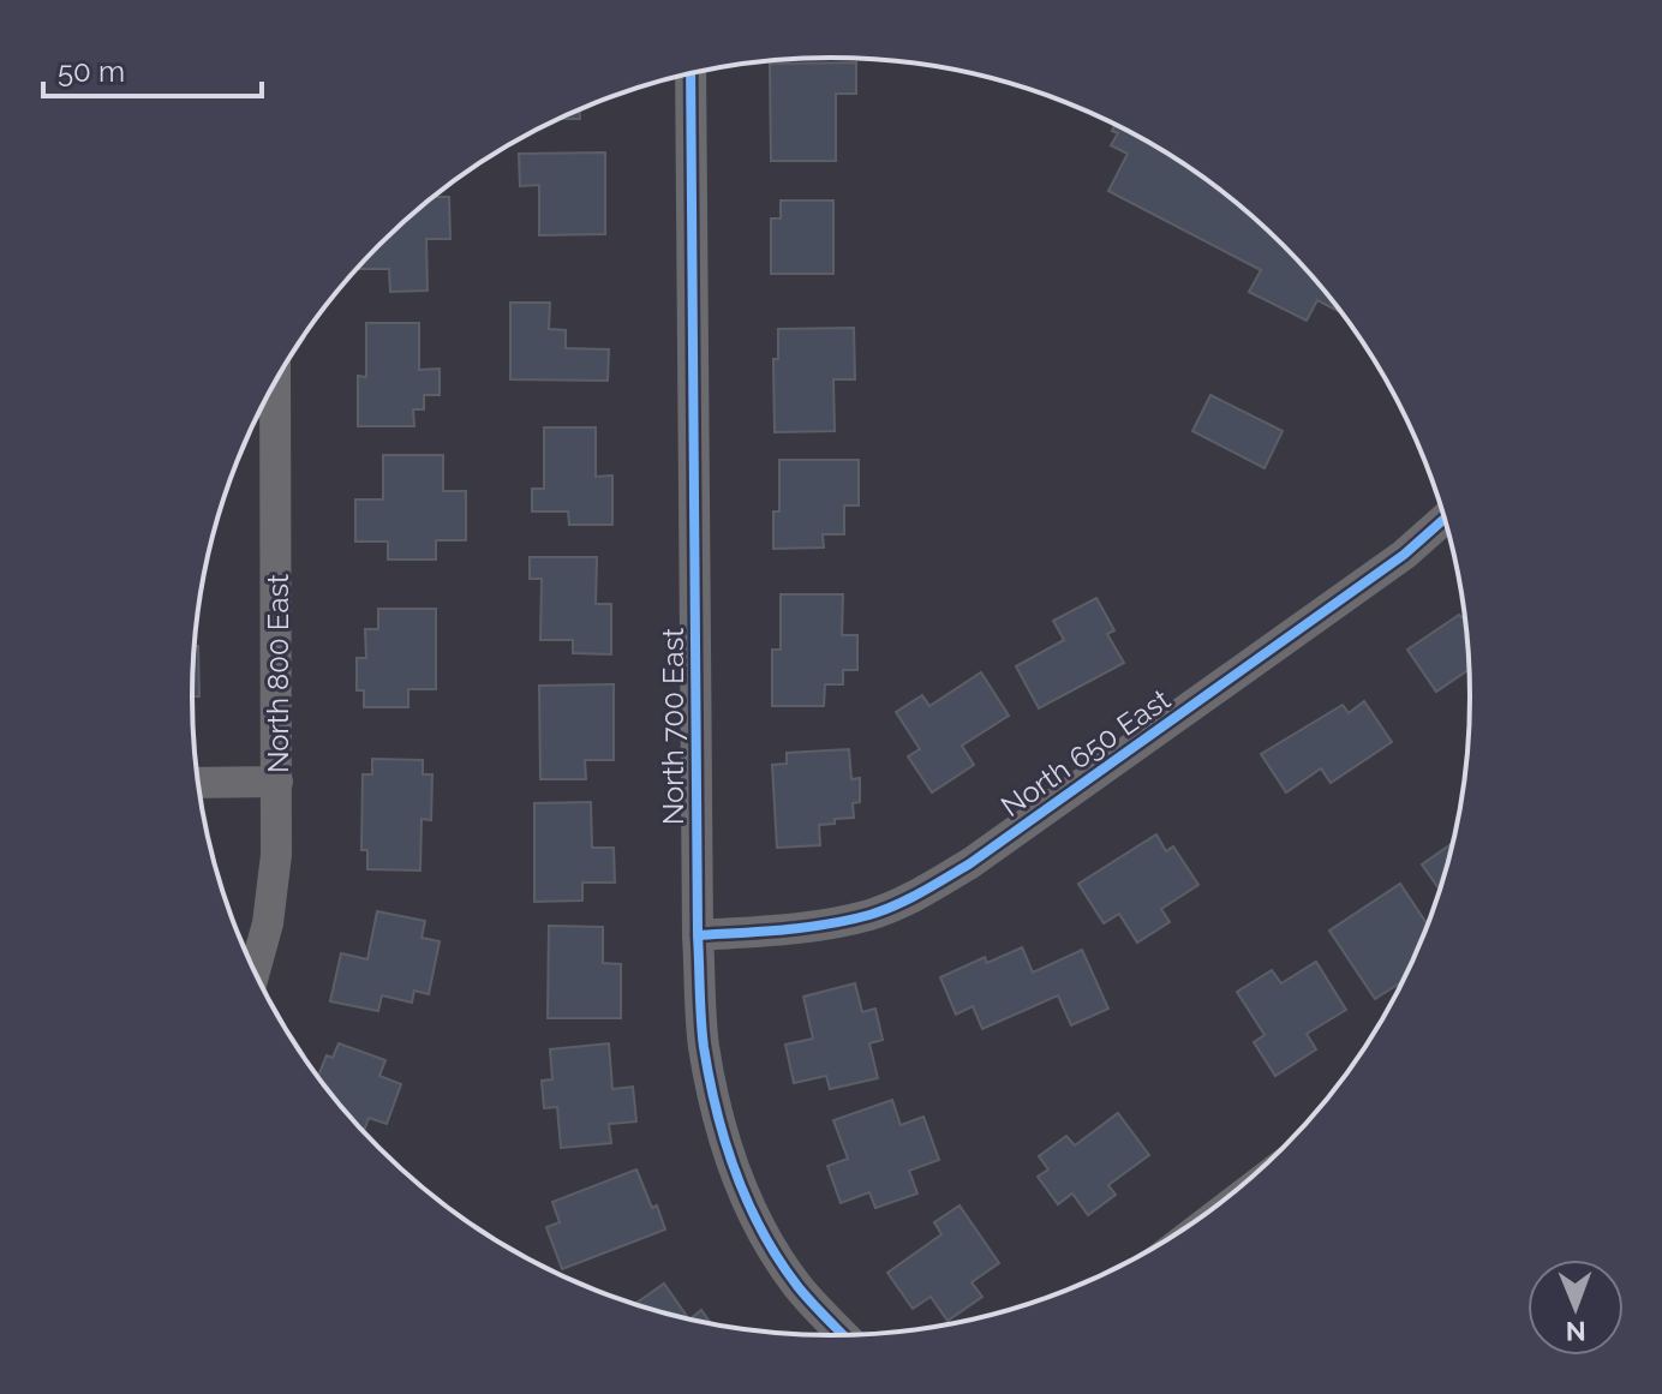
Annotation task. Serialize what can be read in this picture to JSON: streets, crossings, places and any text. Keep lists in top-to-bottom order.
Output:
{
  "streets": {
    "street": ["North 800 East", "North 700 East", "North 650 East"]
  },
  "crossings": [
    ["North 700 East", "North 650 East"]
  ],
  "scale_bar": "50 m",
  "north": "bottom"
}
